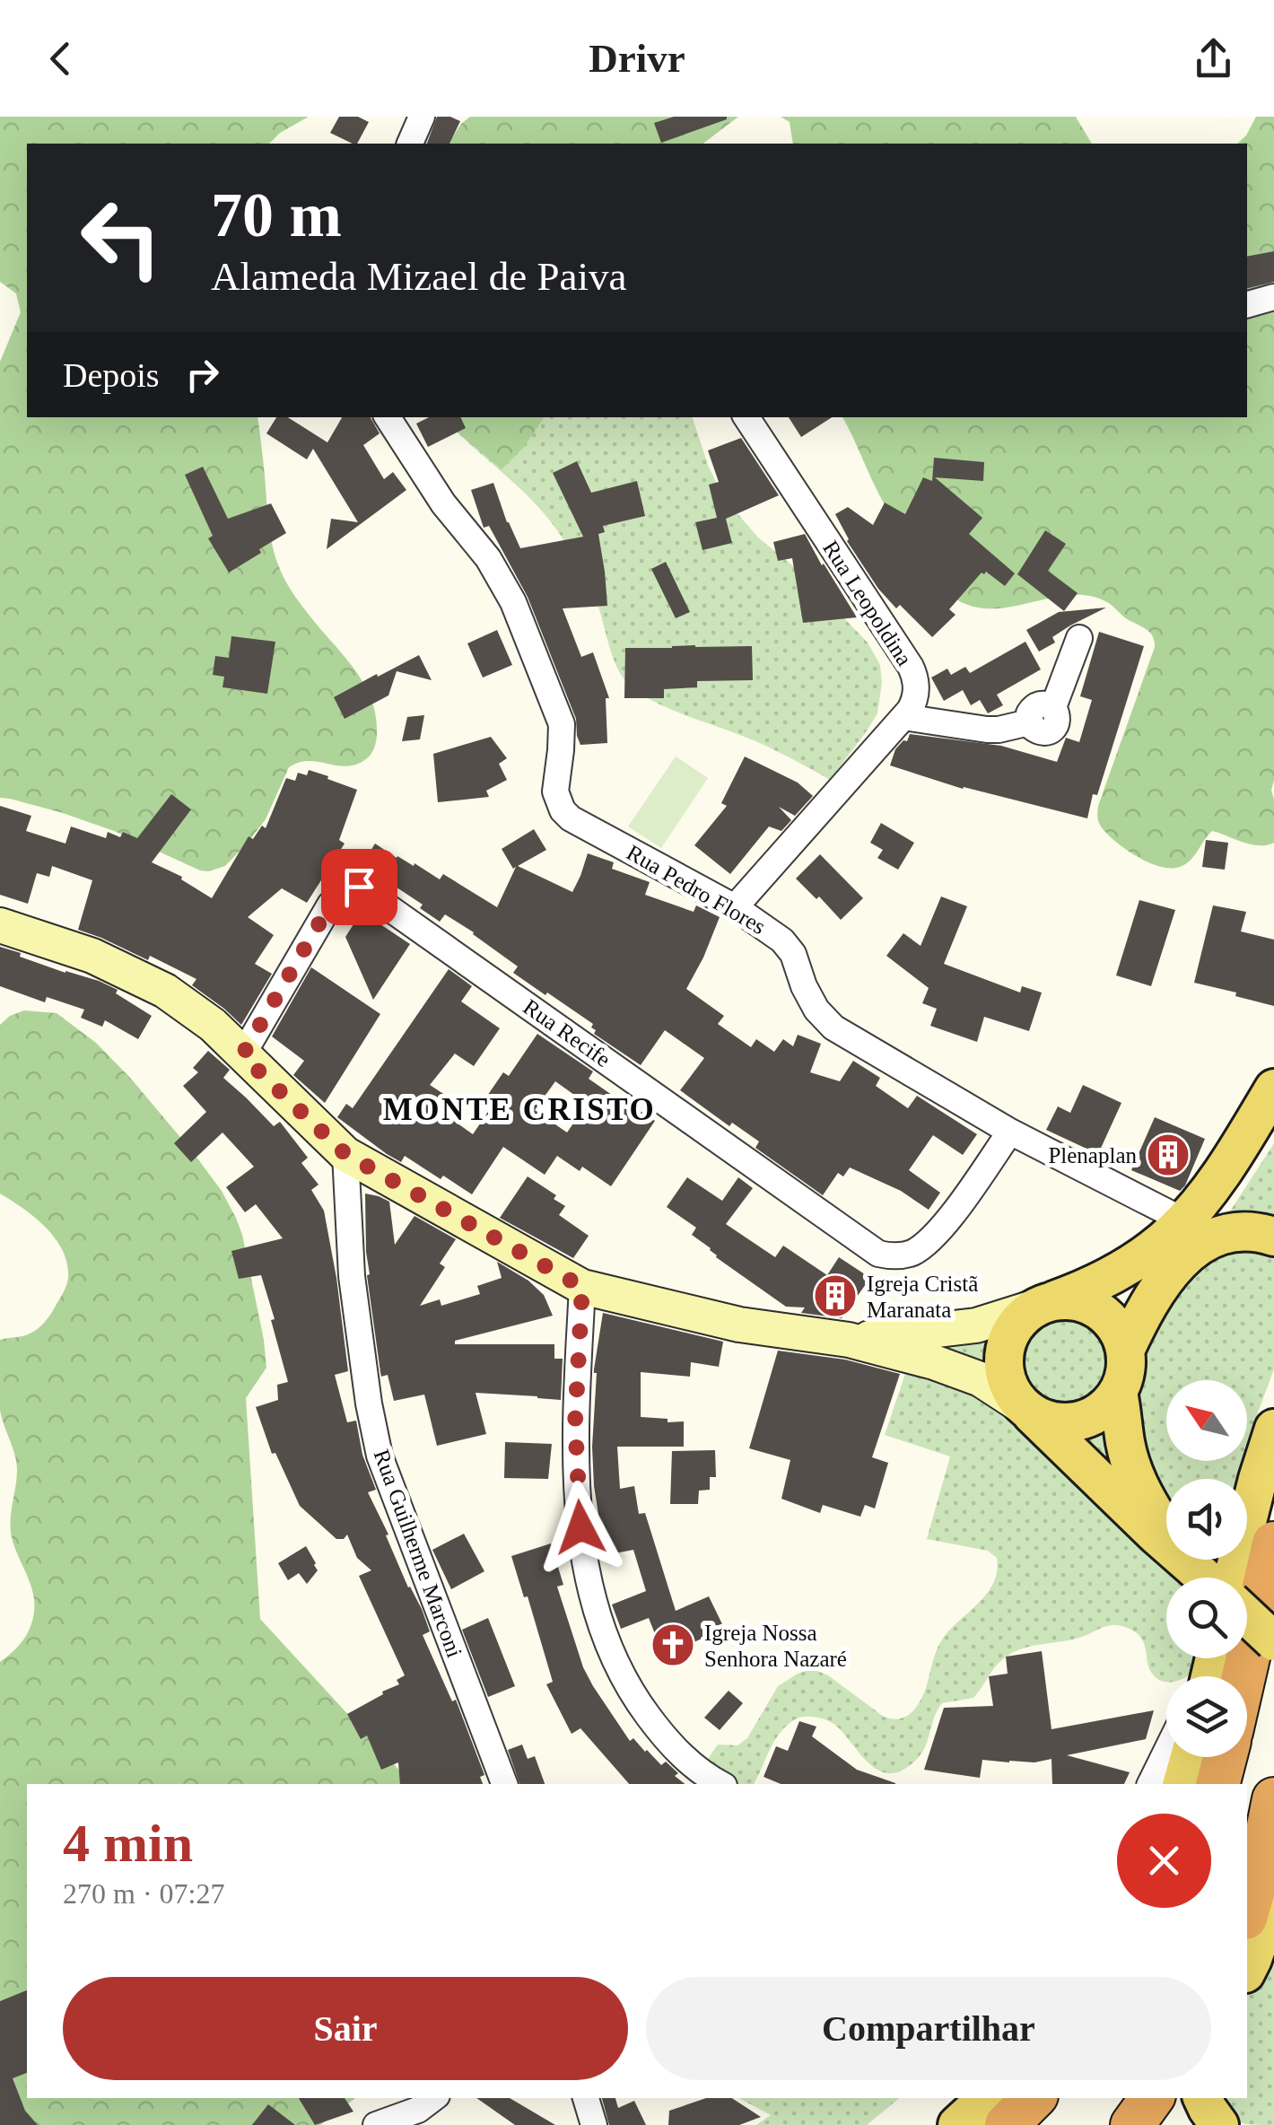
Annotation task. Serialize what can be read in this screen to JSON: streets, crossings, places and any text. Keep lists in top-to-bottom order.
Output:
{
  "streets": {
    "street": [
      "Rua Leopoldina",
      "Rua Pedro Flores",
      "Rua Recife",
      "Rua Guilherme Marconi"
    ]
  },
  "crossings": [
    ["Rua Leopoldina", "Rua Pedro Flores"],
    ["Rua Pedro Flores", "Rua Recife"]
  ],
  "districts": ["MONTE CRISTO"],
  "places": {
    "building": ["Plenaplan", "Igreja Cristã Maranata"],
    "church": ["Igreja Nossa Senhora Nazaré"]
  },
  "north": "top left",
  "page": {
    "header": "Drivr",
    "turn": ["70 m", "Alameda Mizael de Paiva"],
    "then": "Depois",
    "heading": ["4 min", "270 m · 07:27"],
    "buttons": ["Sair", "Compartilhar"]
  }
}
